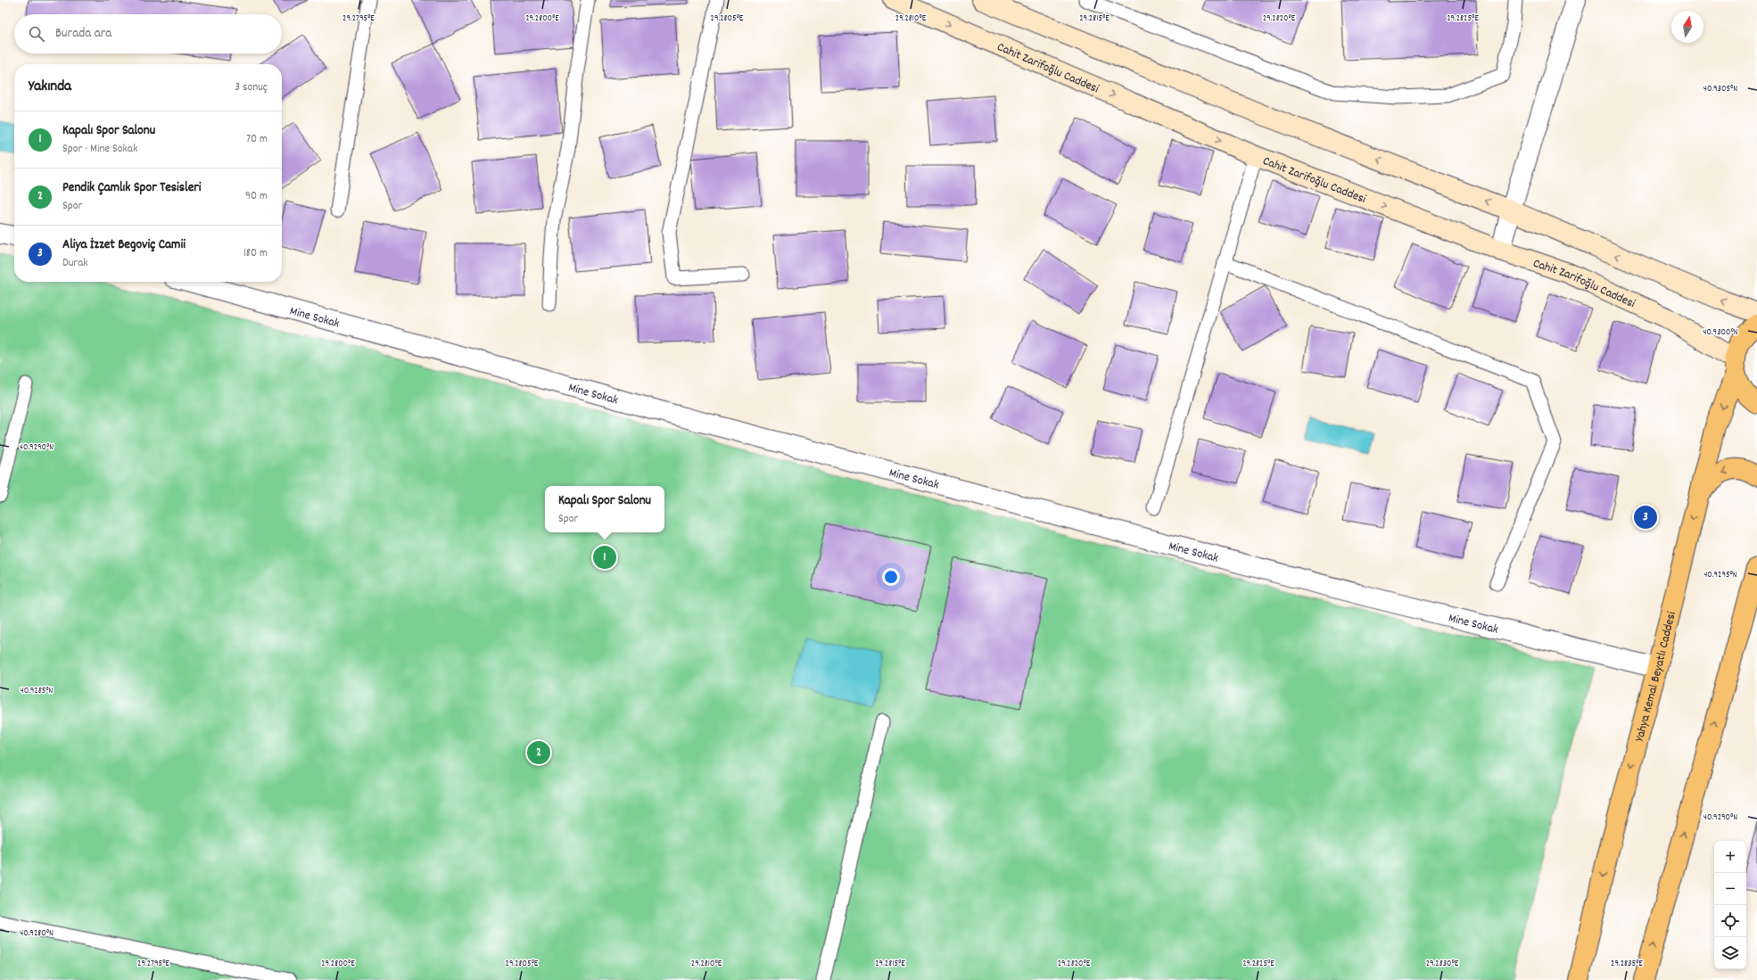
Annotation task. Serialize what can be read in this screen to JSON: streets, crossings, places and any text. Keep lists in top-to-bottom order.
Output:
{
  "streets": {
    "main road": ["Cahit Zarifoğlu Caddesi", "Yahya Kemal Beyatlı Caddesi"],
    "street": ["Mine Sokak"]
  },
  "crossings": [
    ["Cahit Zarifoğlu Caddesi", "Yahya Kemal Beyatlı Caddesi"],
    ["Mine Sokak", "Yahya Kemal Beyatlı Caddesi"]
  ],
  "north": "top",
  "page": {
    "search": "Burada ara",
    "heading": ["Yakında", "3 sonuç"],
    "list": [
      {
        "mark": "1",
        "name": "Kapalı Spor Salonu",
        "note": "Spor · Mine Sokak",
        "value": "70 m"
      },
      {
        "mark": "2",
        "name": "Pendik Çamlık Spor Tesisleri",
        "note": "Spor",
        "value": "90 m"
      },
      {
        "mark": "3",
        "name": "Aliya İzzet Begoviç Camii",
        "note": "Durak",
        "value": "180 m"
      }
    ],
    "popup": ["Kapalı Spor Salonu", "Spor"],
    "pins": ["3", "1", "2"],
    "map_buttons": ["+", "−"]
  },
  "coordinates": [
    "29.2795°E",
    "29.2800°E",
    "29.2805°E",
    "29.2810°E",
    "29.2815°E",
    "29.2820°E",
    "29.2825°E",
    "40.9305°N",
    "40.9300°N",
    "40.9290°N",
    "40.9295°N",
    "40.9285°N",
    "40.9280°N",
    "29.2830°E",
    "29.2835°E"
  ]
}
